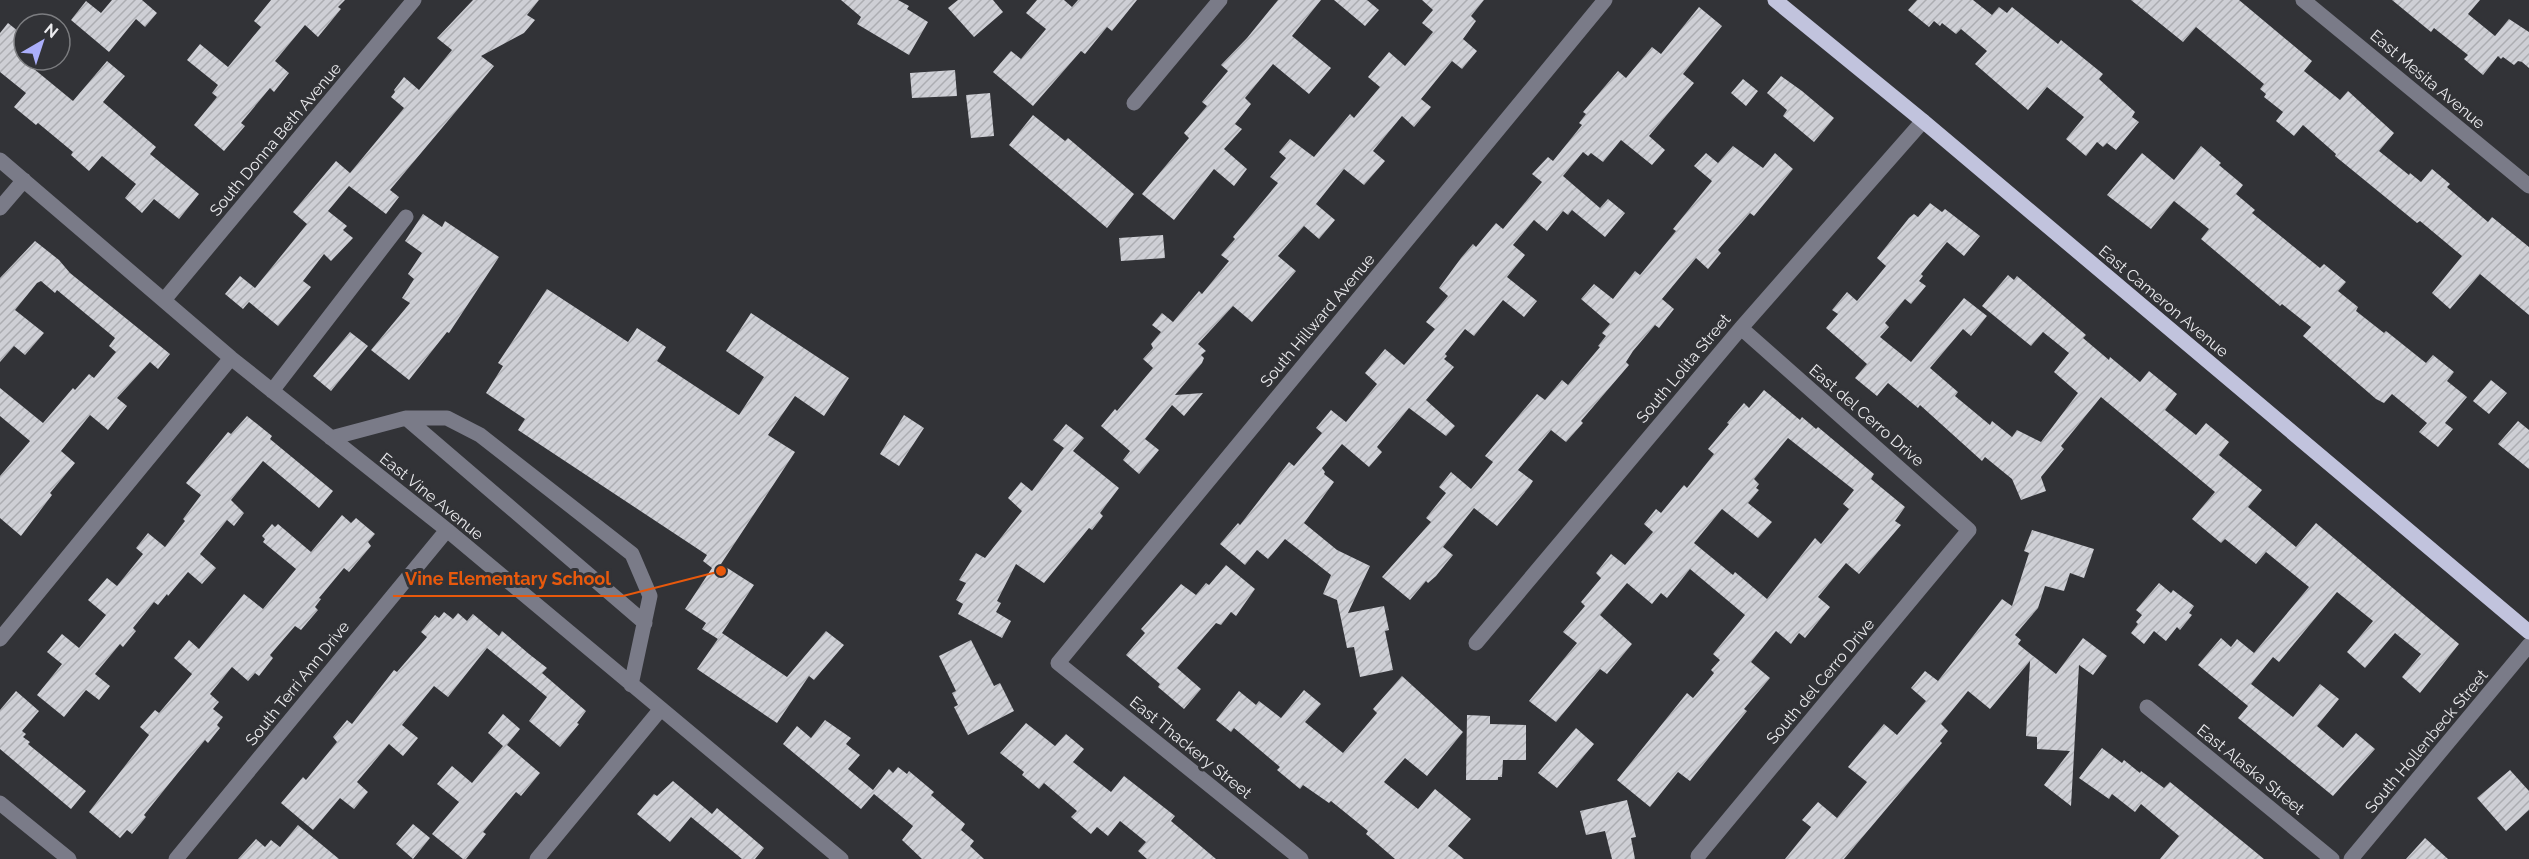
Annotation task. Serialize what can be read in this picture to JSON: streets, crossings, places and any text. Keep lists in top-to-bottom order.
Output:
{
  "streets": {
    "main road": ["East Cameron Avenue"],
    "street": [
      "East Mesita Avenue",
      "South Donna Beth Avenue",
      "South Hillward Avenue",
      "South Lolita Street",
      "East del Cerro Drive",
      "East Vine Avenue",
      "South del Cerro Drive",
      "South Terri Ann Drive",
      "South Hollenbeck Street",
      "East Thackery Street",
      "East Alaska Street"
    ]
  },
  "crossings": [
    ["South Donna Beth Avenue", "East Vine Avenue"],
    ["East Cameron Avenue", "South Lolita Street"],
    ["South Hillward Avenue", "East Thackery Street"],
    ["South Lolita Street", "East del Cerro Drive"],
    ["East del Cerro Drive", "South del Cerro Drive"],
    ["East Vine Avenue", "South Terri Ann Drive"]
  ],
  "places": ["Vine Elementary School"],
  "north": "top right"
}
